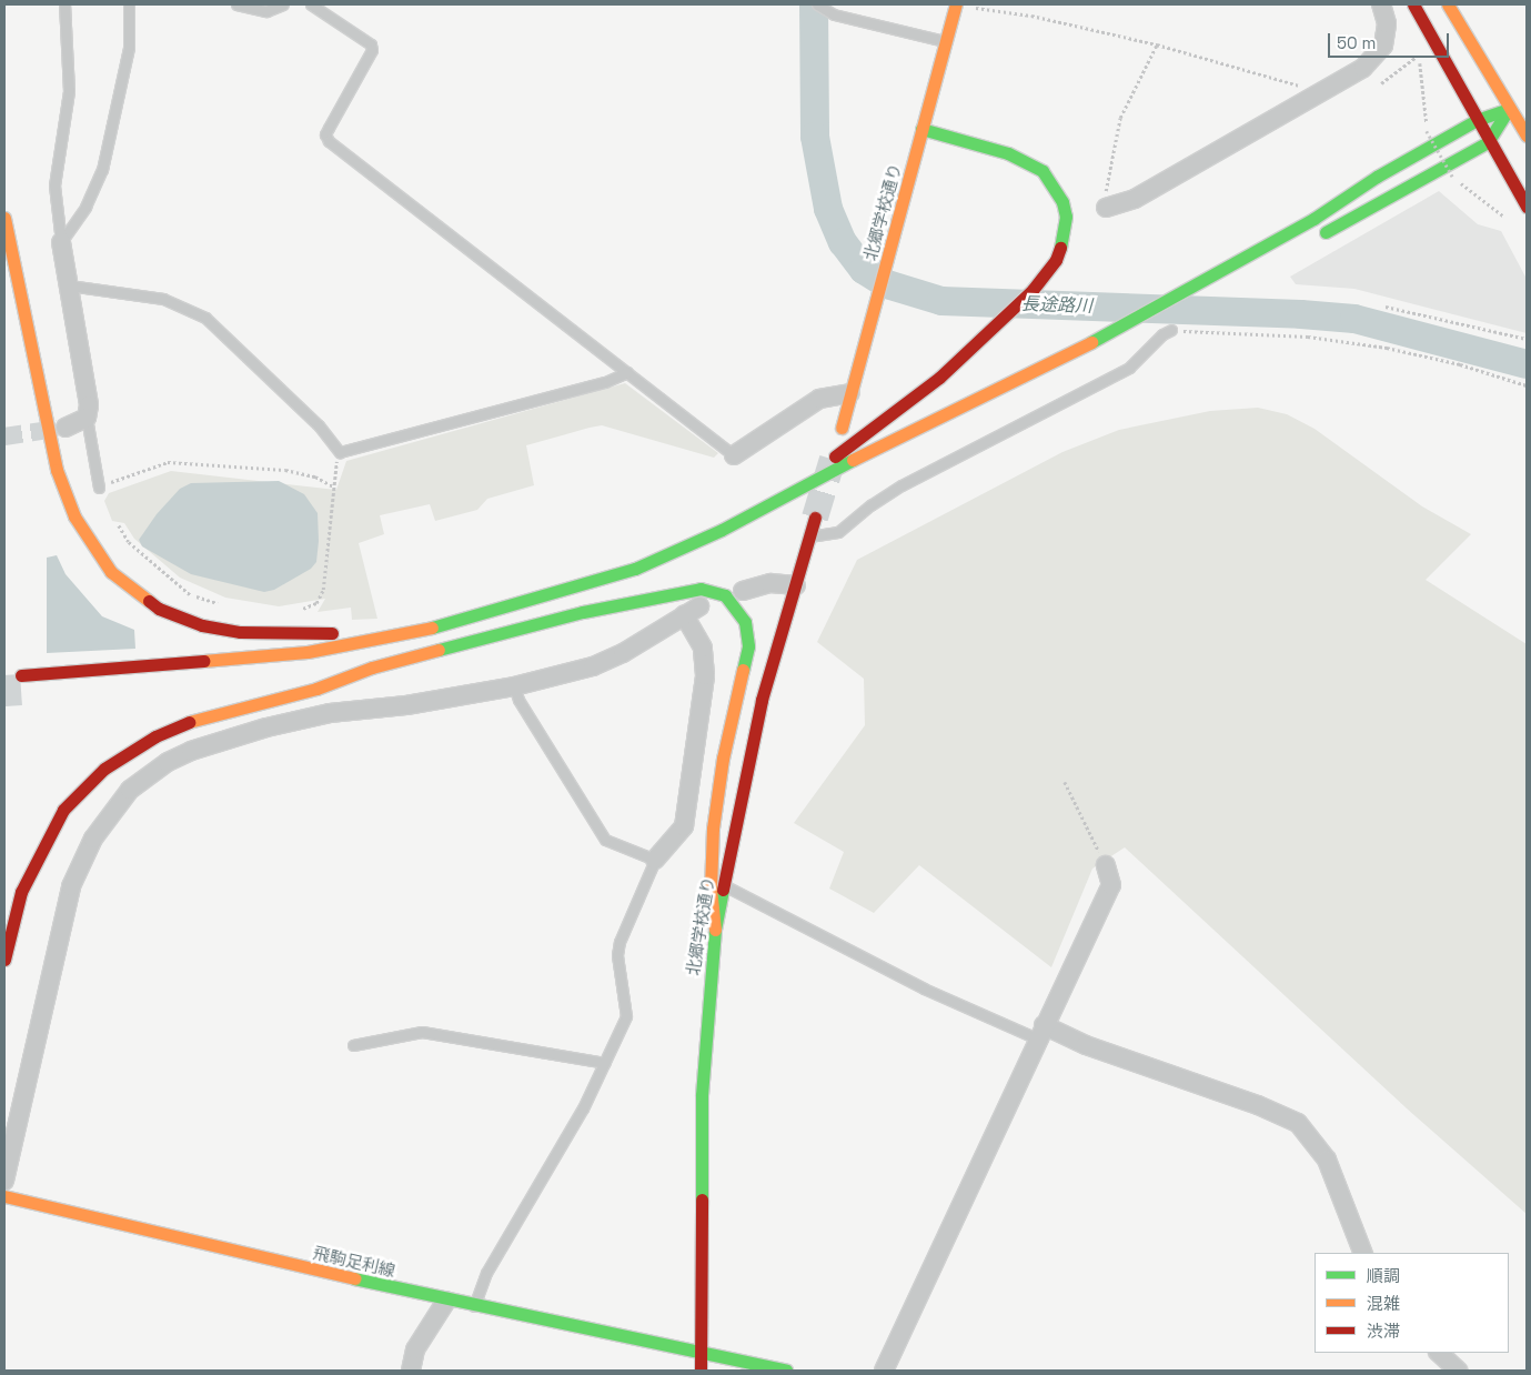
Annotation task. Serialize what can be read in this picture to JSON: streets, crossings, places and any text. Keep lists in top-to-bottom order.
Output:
{
  "streets": {
    "main road": ["北郷学校通り", "飛駒足利線"]
  },
  "crossings": [
    ["北郷学校通り", "飛駒足利線"]
  ],
  "water": ["長途路川"],
  "legend": ["順調", "混雑", "渋滞"],
  "scale_bar": "50 m"
}
